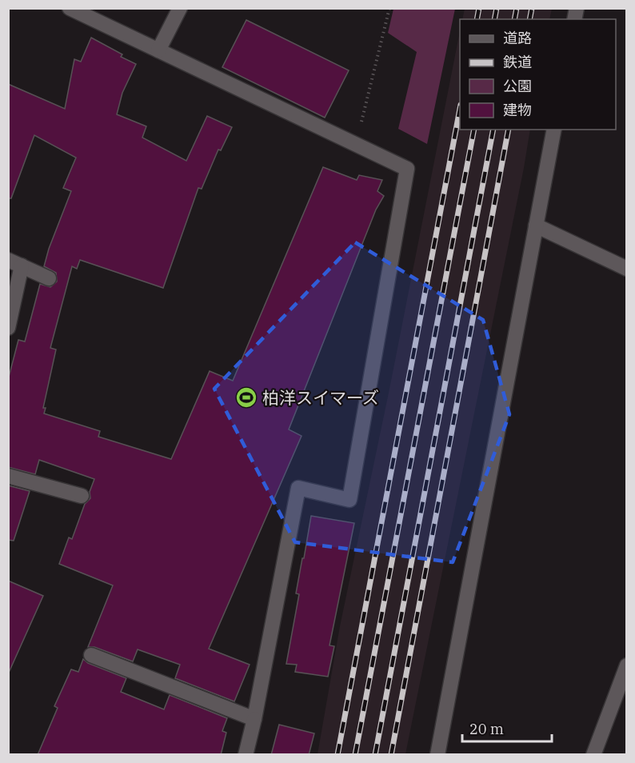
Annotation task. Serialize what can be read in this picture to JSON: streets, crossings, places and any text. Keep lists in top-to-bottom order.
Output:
{
  "places": {
    "sports": ["柏洋スイマーズ"]
  },
  "legend": [
    "道路",
    "鉄道",
    "公園",
    "建物"
  ],
  "scale_bar": "20 m"
}
